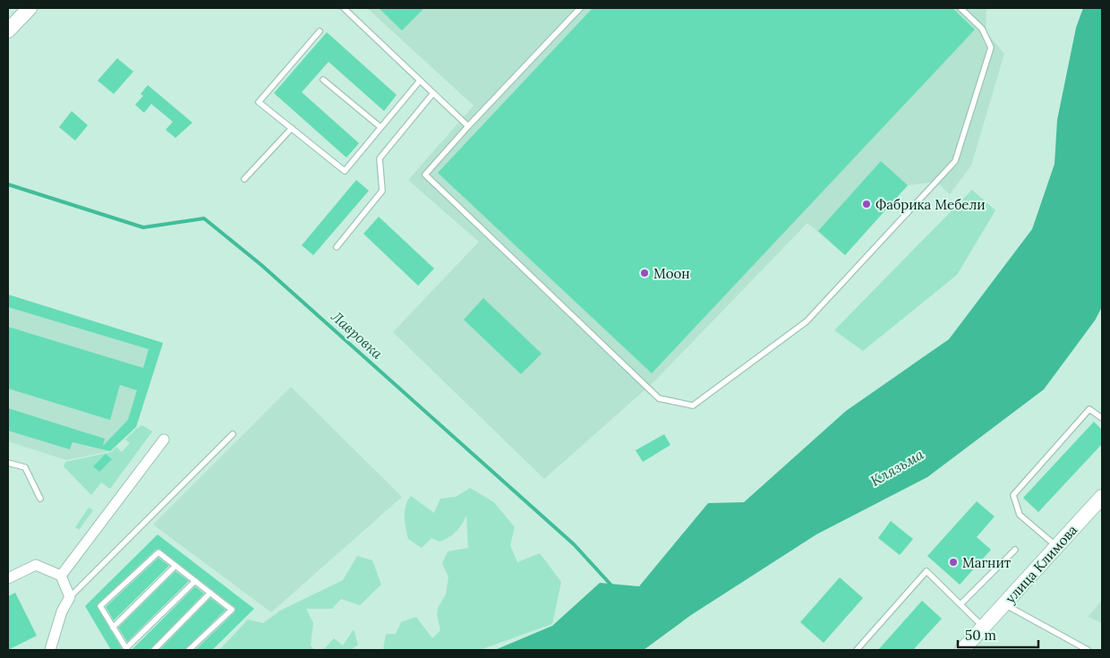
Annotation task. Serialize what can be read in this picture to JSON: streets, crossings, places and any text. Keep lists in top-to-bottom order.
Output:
{
  "streets": {
    "main road": ["улица Климова"]
  },
  "water": ["Лавровка", "Клязьма"],
  "places": ["Фабрика Мебели", "Моон", "Магнит"],
  "scale_bar": "50 m"
}
